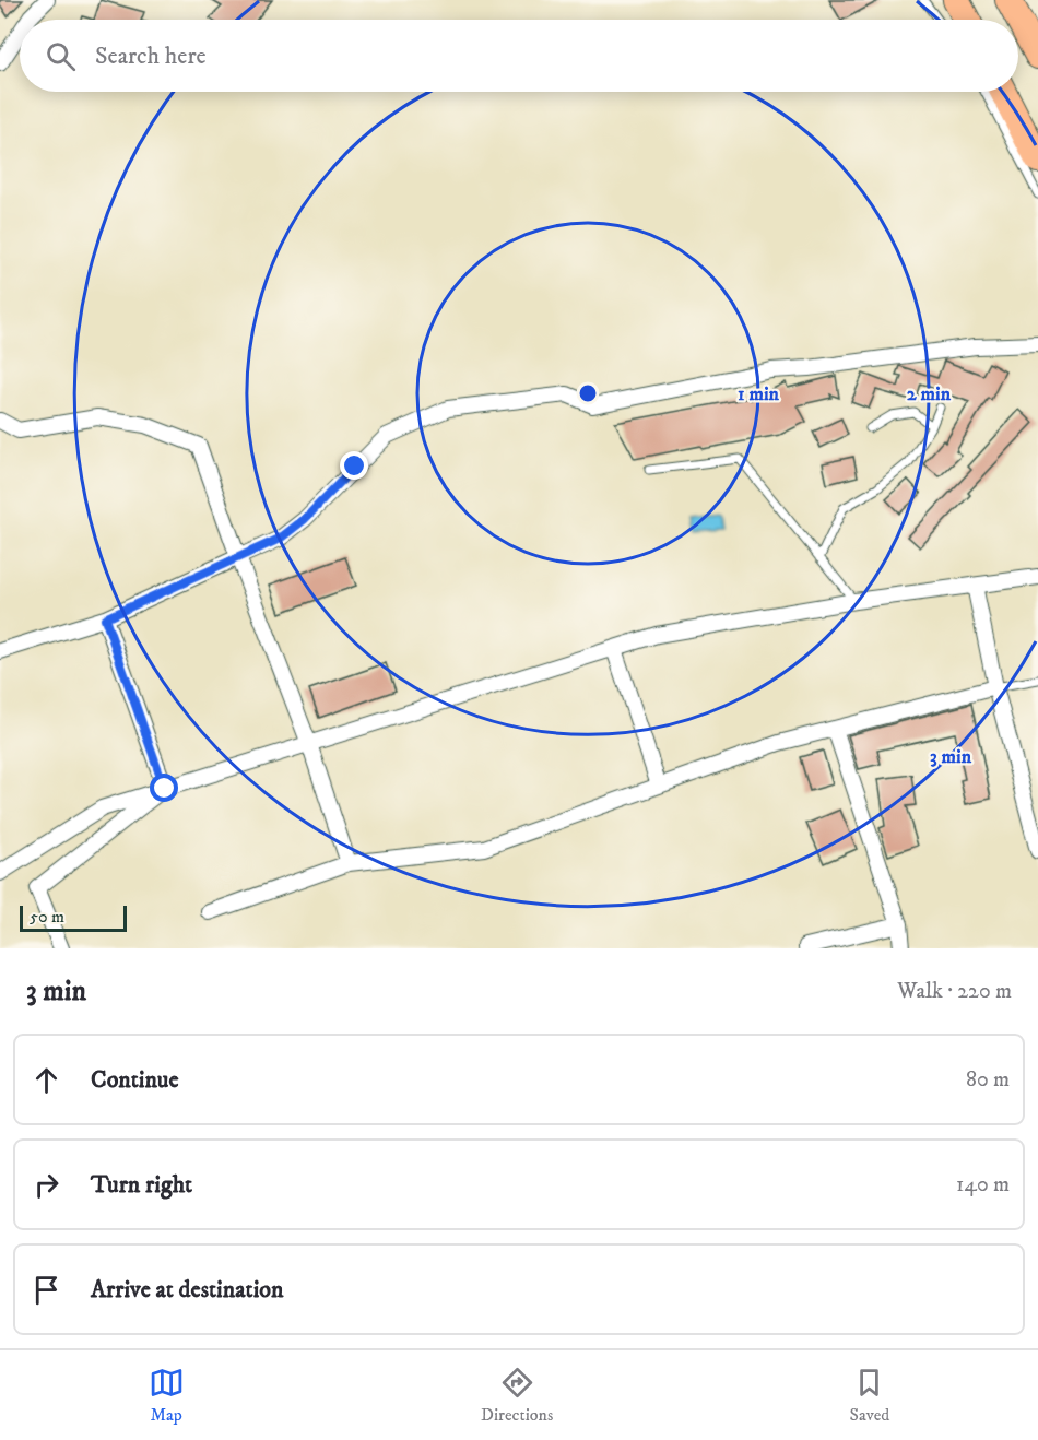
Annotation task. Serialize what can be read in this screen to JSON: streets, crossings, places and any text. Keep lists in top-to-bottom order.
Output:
{
  "scale_bar": "50 m",
  "page": {
    "search": "Search here",
    "scale": "50 m",
    "heading": ["3 min", "Walk · 220 m"],
    "list": [
      ["Continue", "80 m"],
      ["Turn right", "140 m"],
      "Arrive at destination"
    ],
    "nav": ["Map", "Directions", "Saved"]
  },
  "rings": ["1 min", "2 min", "3 min"]
}
